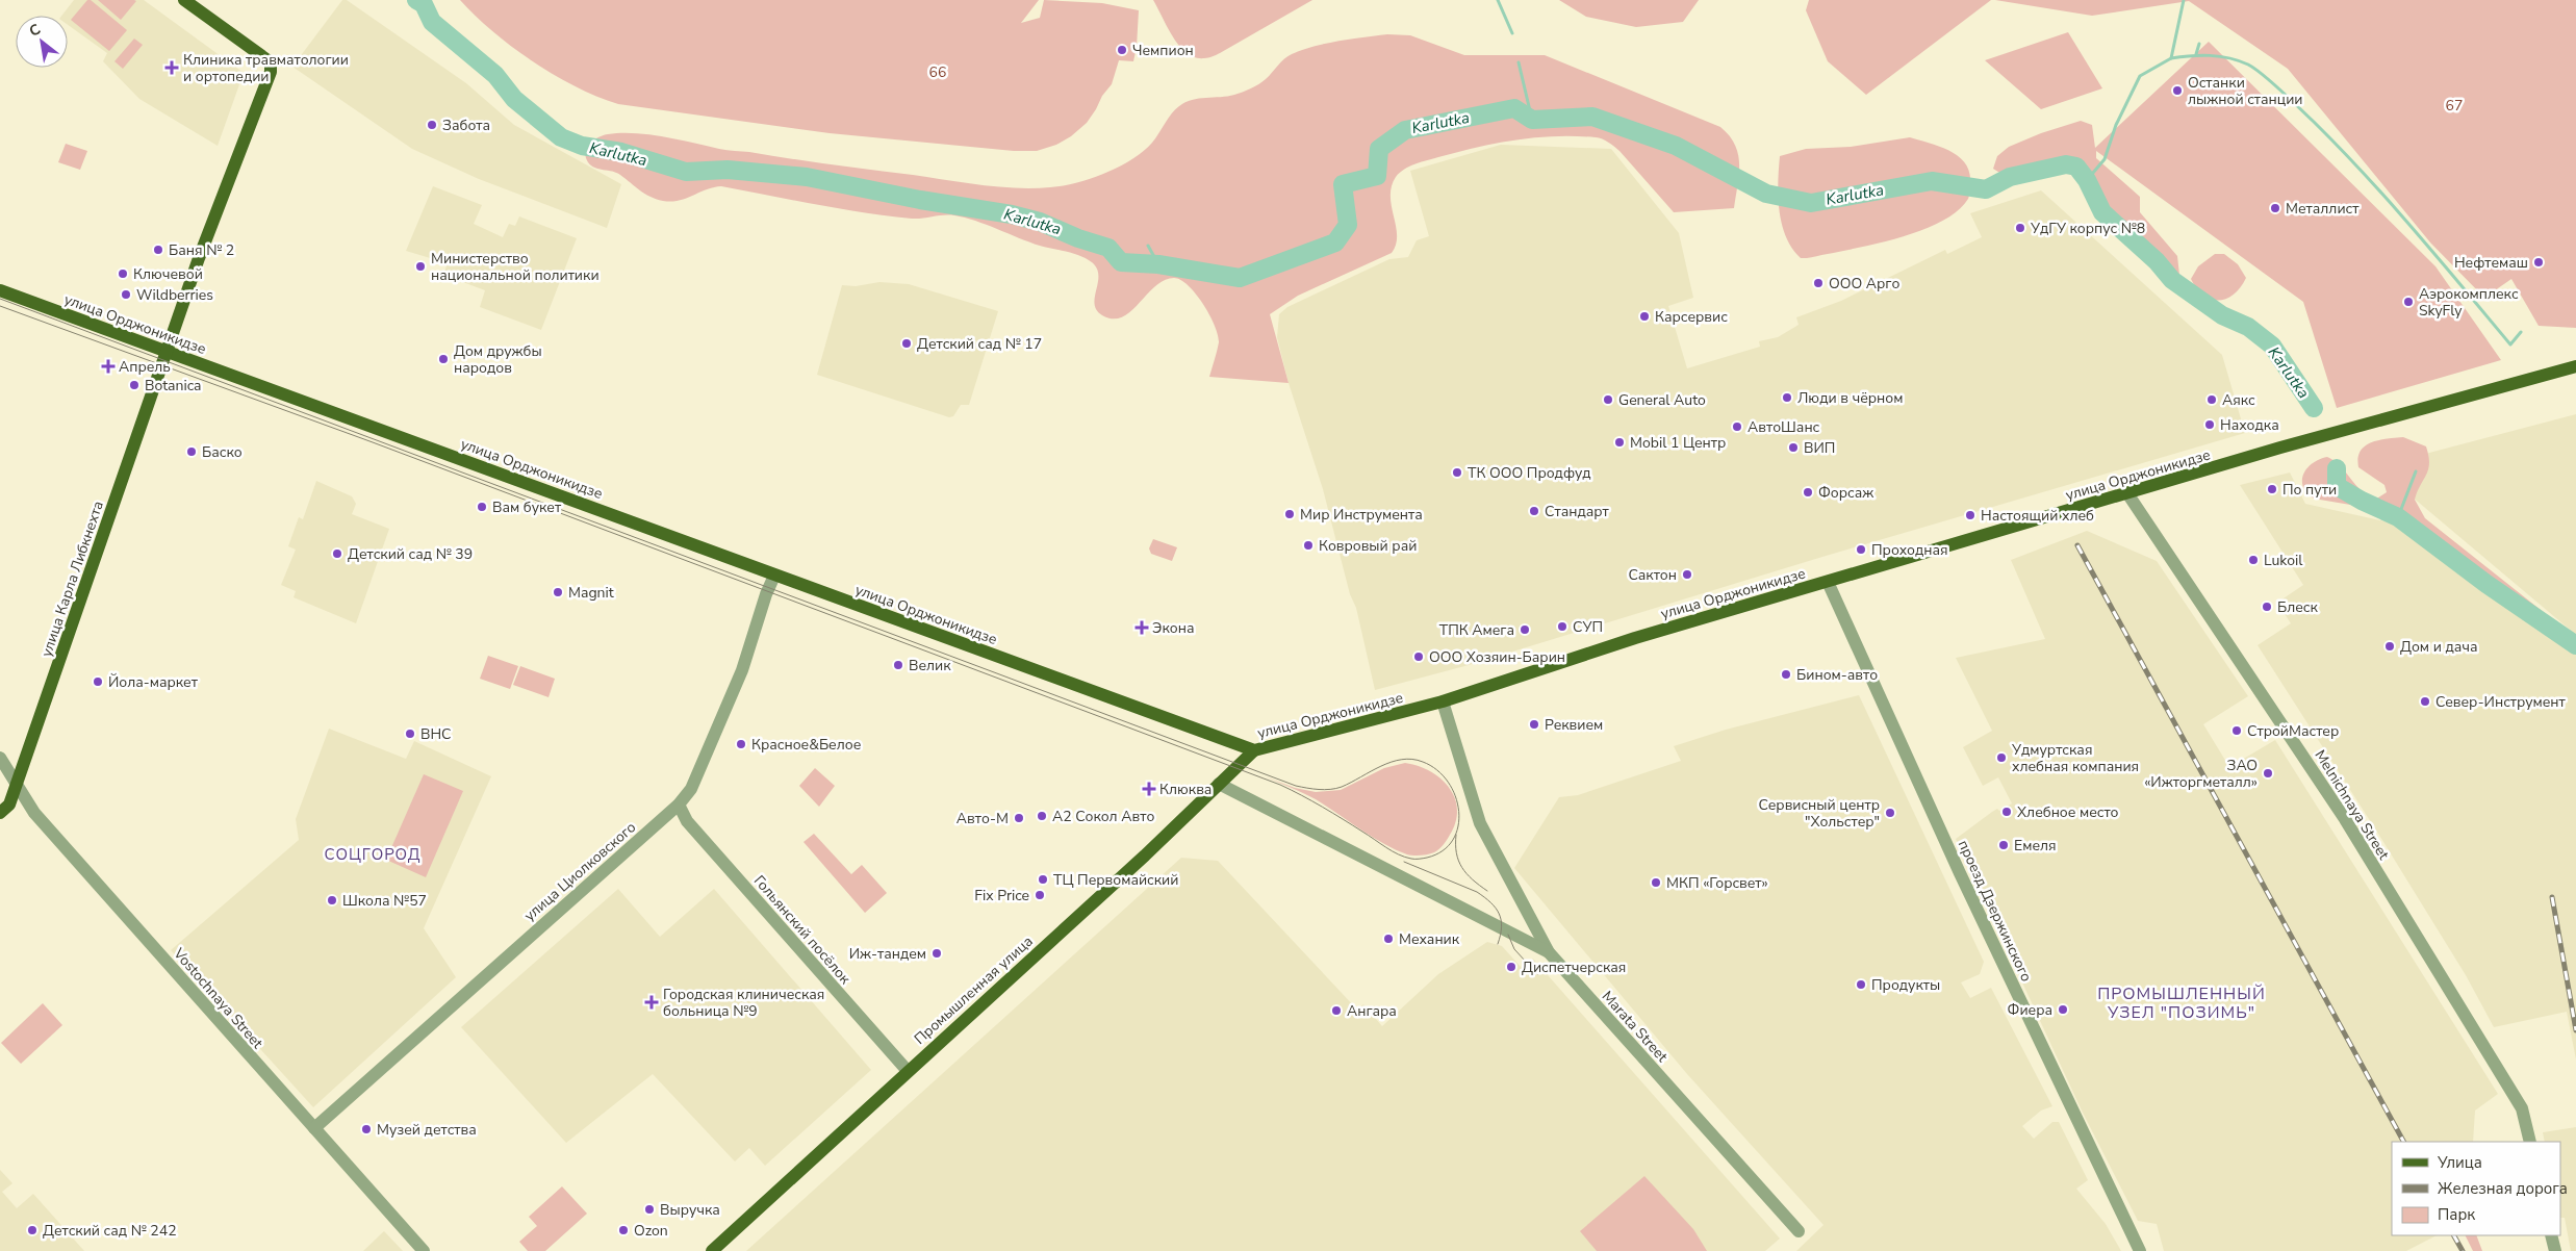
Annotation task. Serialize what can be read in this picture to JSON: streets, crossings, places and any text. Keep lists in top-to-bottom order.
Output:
{
  "streets": {
    "main road": ["улица Орджоникидзе", "улица Карла Либкнехта", "Промышленная улица"],
    "street": [
      "Melnichnaya Street",
      "улица Циолковского",
      "проезд Дзержинского",
      "Гольянский посёлок",
      "Vostochnaya Street",
      "Marata Street"
    ]
  },
  "crossings": [
    ["улица Орджоникидзе", "улица Карла Либкнехта"],
    ["улица Орджоникидзе", "Melnichnaya Street"],
    ["улица Орджоникидзе", "улица Циолковского"],
    ["улица Орджоникидзе", "проезд Дзержинского"],
    ["улица Орджоникидзе", "Промышленная улица"],
    ["улица Орджоникидзе", "Marata Street"],
    ["улица Карла Либкнехта", "Vostochnaya Street"],
    ["улица Циолковского", "Гольянский посёлок"],
    ["улица Циолковского", "Vostochnaya Street"],
    ["Гольянский посёлок", "Промышленная улица"]
  ],
  "districts": ["СОЦГОРОД", "ПРОМЫШЛЕННЫЙ УЗЕЛ \"ПОЗИМЬ\""],
  "water": ["Karlutka"],
  "parks": ["66", "67"],
  "places": {
    "other": [
      "Чемпион",
      "Останки лыжной станции",
      "Забота",
      "Металлист",
      "УдГУ корпус №8",
      "Баня № 2",
      "Нефтемаш",
      "Министерство национальной политики",
      "Ключевой",
      "ООО Арго",
      "Wildberries",
      "Аэрокомплекс SkyFly",
      "Карсервис",
      "Детский сад № 17",
      "Дом дружбы народов",
      "Botanica",
      "Люди в чёрном",
      "General Auto",
      "Аякс",
      "Находка",
      "АвтоШанс",
      "Mobil 1 Центр",
      "ВИП",
      "Баско",
      "ТК ООО Продфуд",
      "По пути",
      "Форсаж",
      "Вам букет",
      "Стандарт",
      "Мир Инструмента",
      "Настоящий хлеб",
      "Ковровый рай",
      "Проходная",
      "Детский сад № 39",
      "Lukoil",
      "Сактон",
      "Magnit",
      "Блеск",
      "СУП",
      "ТПК Амега",
      "Дом и дача",
      "ООО Хозяин-Барин",
      "Велик",
      "Бином-авто",
      "Йола-маркет",
      "Север-Инструмент",
      "Реквием",
      "СтройМастер",
      "ВНС",
      "Красное&Белое",
      "Удмуртская хлебная компания",
      "ЗАО «Ижторгметалл»",
      "Хлебное место",
      "Сервисный центр \"Хольстер\"",
      "А2 Сокол Авто",
      "Авто-М",
      "Емеля",
      "ТЦ Первомайский",
      "МКП «Горсвет»",
      "Fix Price",
      "Школа №57",
      "Механик",
      "Иж-тандем",
      "Диспетчерская",
      "Продукты",
      "Фиера",
      "Ангара",
      "Музей детства",
      "Выручка",
      "Детский сад № 242",
      "Ozon"
    ],
    "health": [
      "Клиника травматологии и ортопедии",
      "Апрель",
      "Экона",
      "Клюква",
      "Городская клиническая больница №9"
    ]
  },
  "legend": ["Улица", "Железная дорога", "Парк"],
  "north": "top left"
}
